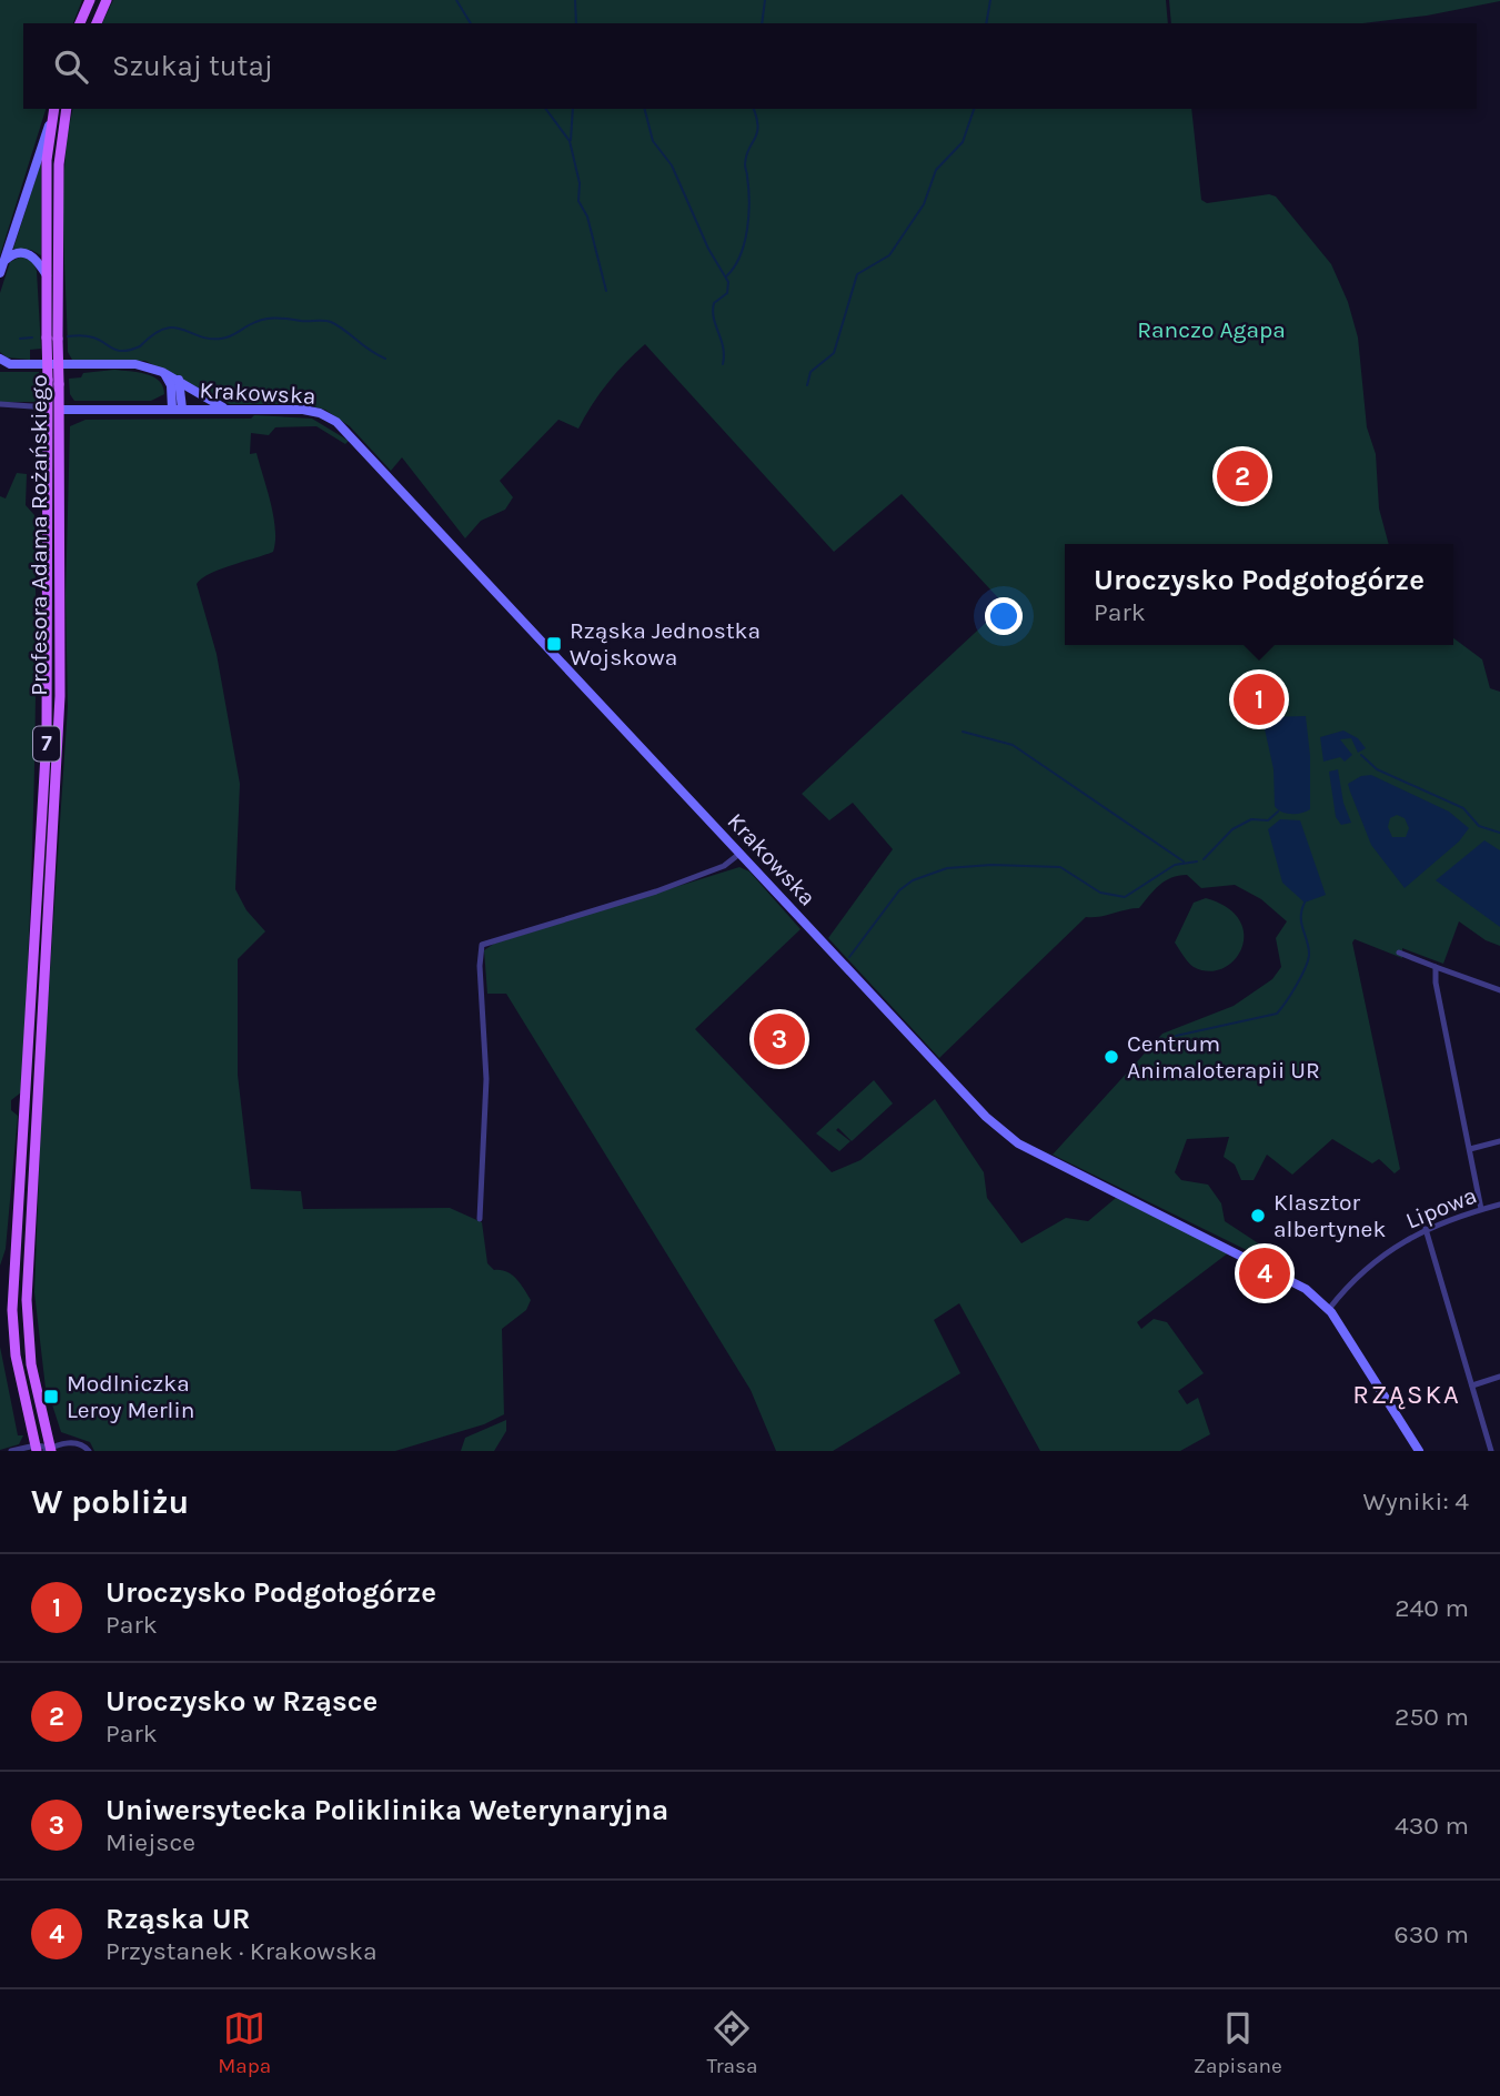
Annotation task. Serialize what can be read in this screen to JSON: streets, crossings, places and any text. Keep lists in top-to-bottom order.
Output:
{
  "streets": {
    "main road": ["Profesora Adama Rożańskiego", "7"],
    "street": ["Krakowska", "Lipowa"]
  },
  "crossings": [
    ["Krakowska", "Profesora Adama Rożańskiego"],
    ["Krakowska", "Lipowa"],
    ["Profesora Adama Rożańskiego", "7"]
  ],
  "districts": ["RZĄSKA"],
  "parks": ["Ranczo Agapa"],
  "places": {
    "transit": ["Rząska Jednostka Wojskowa", "Modlniczka Leroy Merlin"],
    "other": ["Centrum Animaloterapii UR", "Klasztor albertynek"]
  },
  "page": {
    "search": "Szukaj tutaj",
    "pins": [
      "2",
      "1",
      "3",
      "4"
    ],
    "popup": ["Uroczysko Podgołogórze", "Park"],
    "heading": ["W pobliżu", "Wyniki: 4"],
    "list": [
      {
        "mark": "1",
        "name": "Uroczysko Podgołogórze",
        "note": "Park",
        "value": "240 m"
      },
      {
        "mark": "2",
        "name": "Uroczysko w Rząsce",
        "note": "Park",
        "value": "250 m"
      },
      {
        "mark": "3",
        "name": "Uniwersytecka Poliklinika Weterynaryjna",
        "note": "Miejsce",
        "value": "430 m"
      },
      {
        "mark": "4",
        "name": "Rząska UR",
        "note": "Przystanek · Krakowska",
        "value": "630 m"
      }
    ],
    "nav": ["Mapa", "Trasa", "Zapisane"]
  }
}
